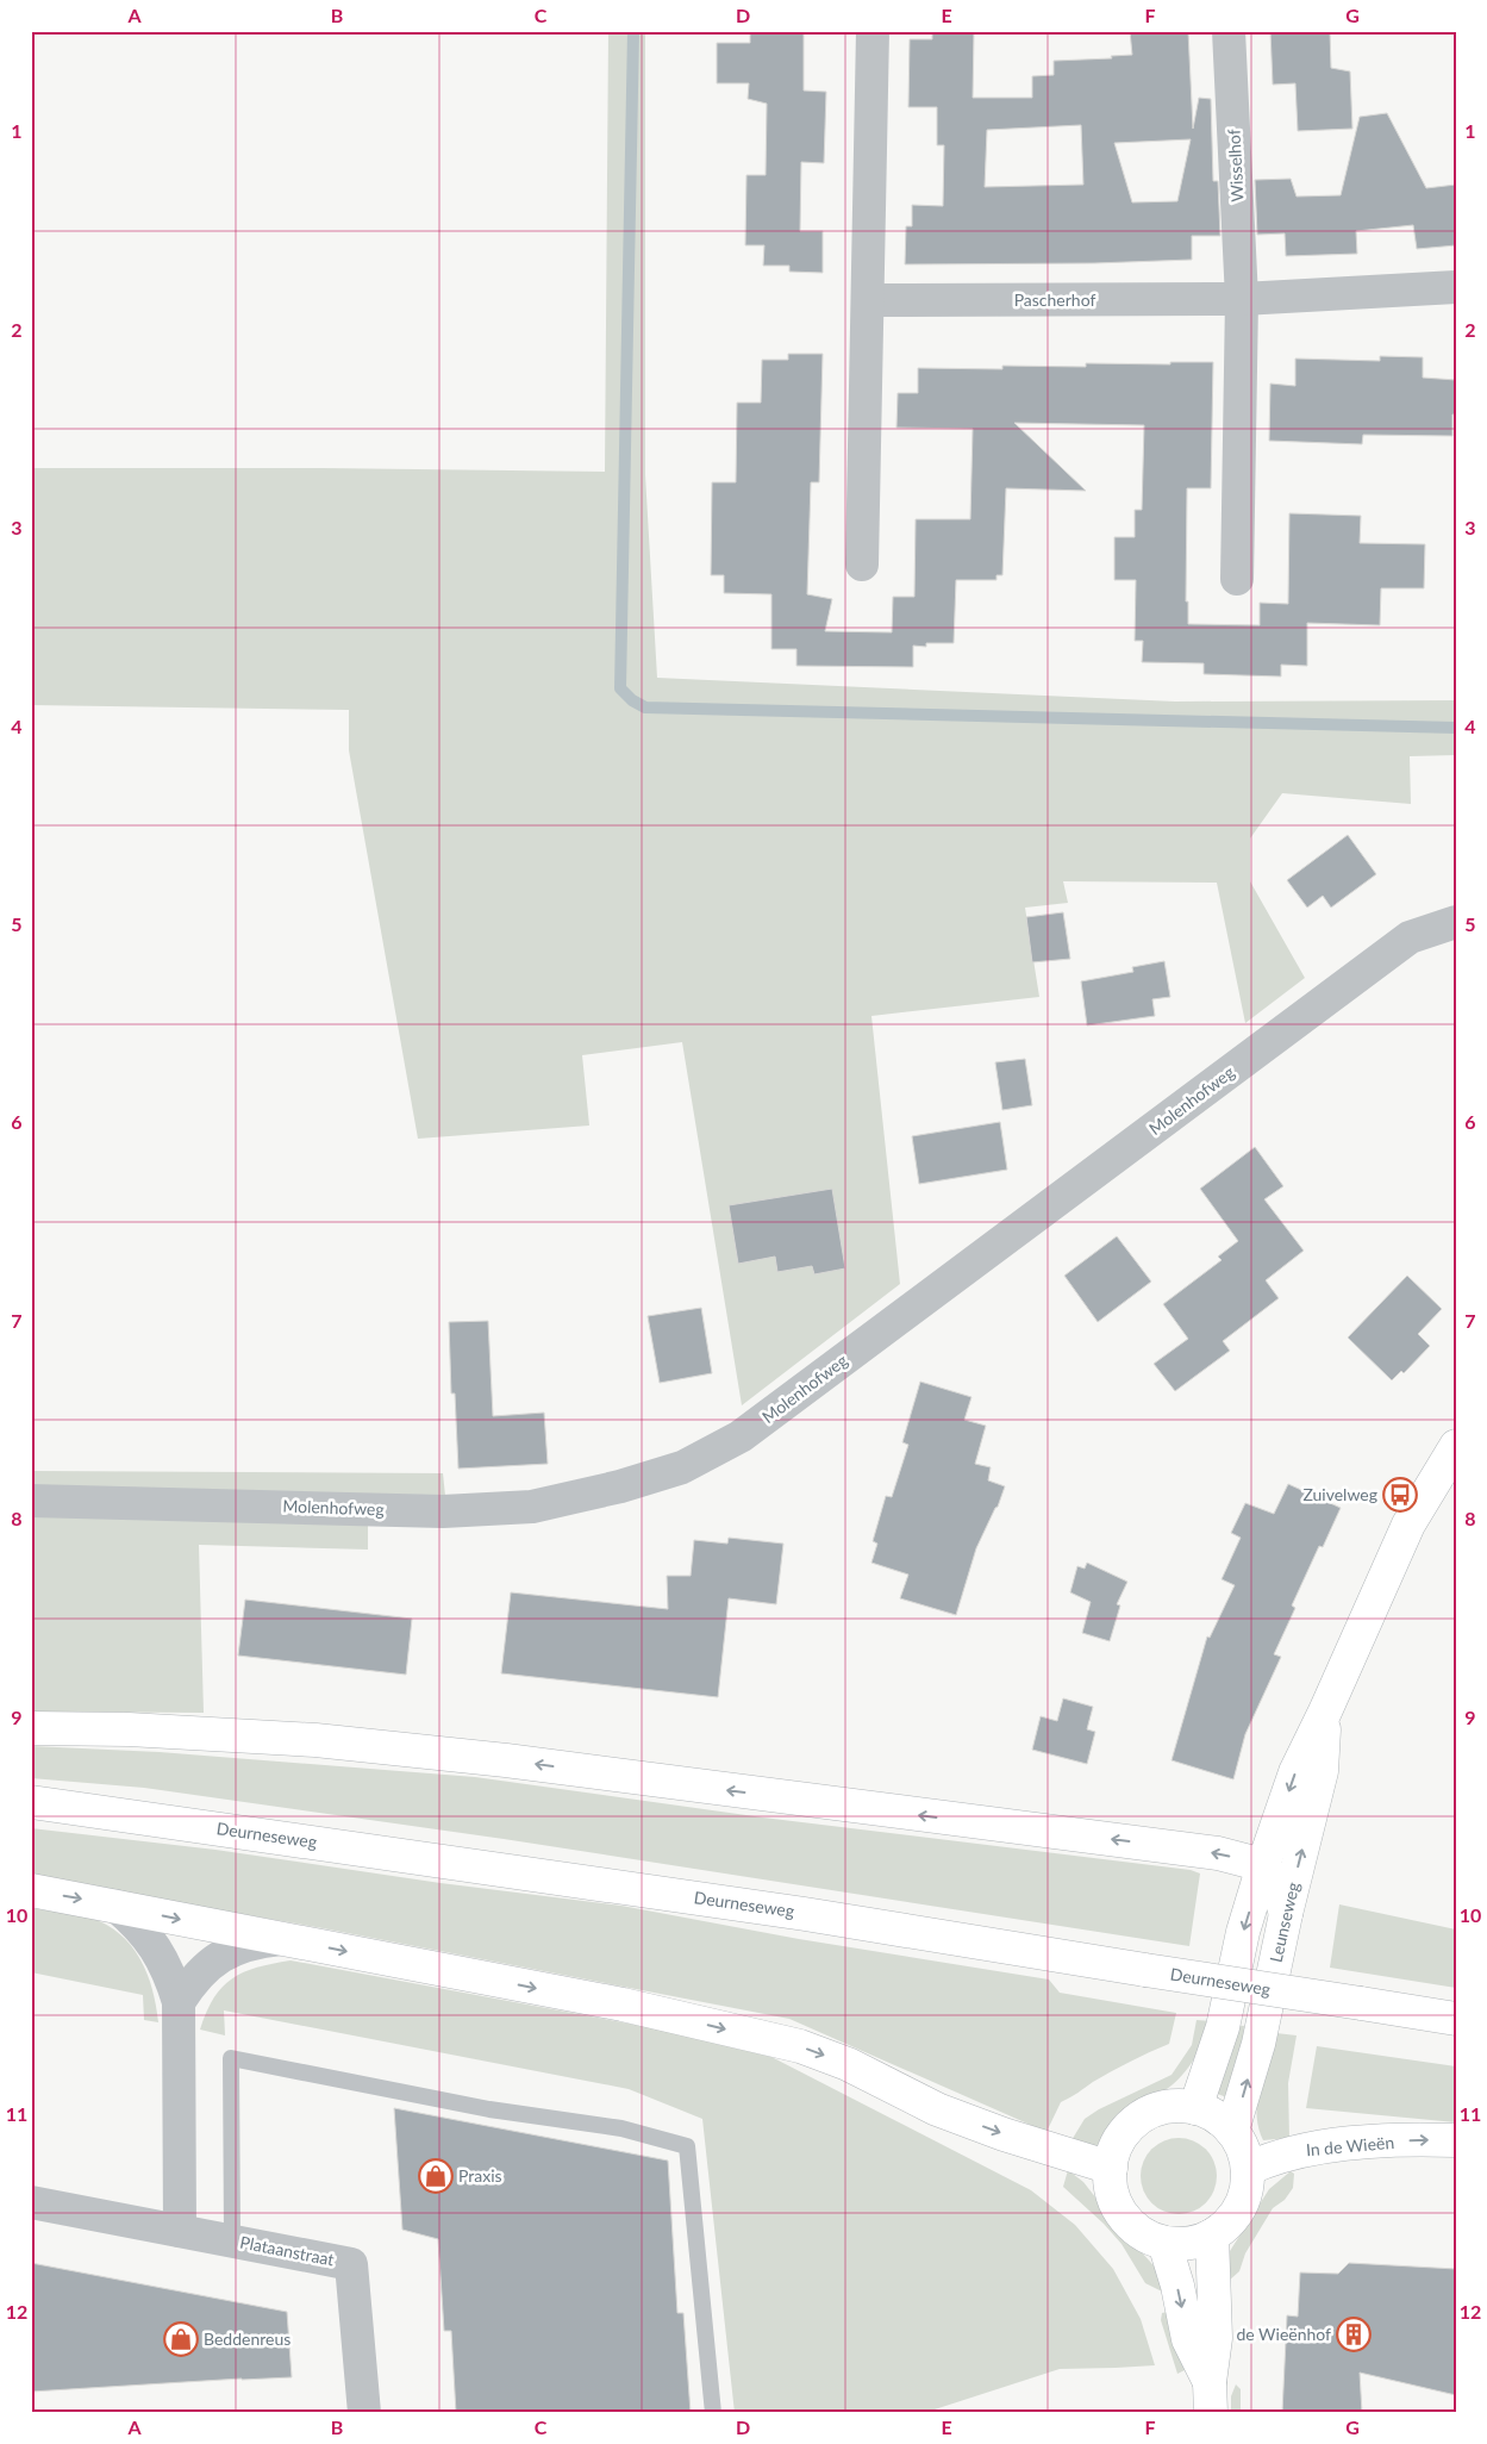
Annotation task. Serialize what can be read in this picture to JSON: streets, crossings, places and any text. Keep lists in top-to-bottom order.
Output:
{
  "streets": {
    "main road": ["Deurneseweg", "Leunseweg", "In de Wieën"],
    "street": [
      "Wisselhof",
      "Pascherhof",
      "Molenhofweg",
      "Plataanstraat"
    ]
  },
  "crossings": [
    ["Wisselhof", "Pascherhof"],
    ["Leunseweg", "In de Wieën"]
  ],
  "one_way": ["In de Wieën"],
  "places": {
    "bus stop": ["Zuivelweg"],
    "shop": ["Praxis", "Beddenreus"],
    "building": ["de Wieënhof"]
  },
  "grid": {
    "columns": [
      "A",
      "B",
      "C",
      "D",
      "E",
      "F",
      "G"
    ],
    "rows": [
      "1",
      "2",
      "3",
      "4",
      "5",
      "6",
      "7",
      "8",
      "9",
      "10",
      "11",
      "12"
    ]
  }
}
